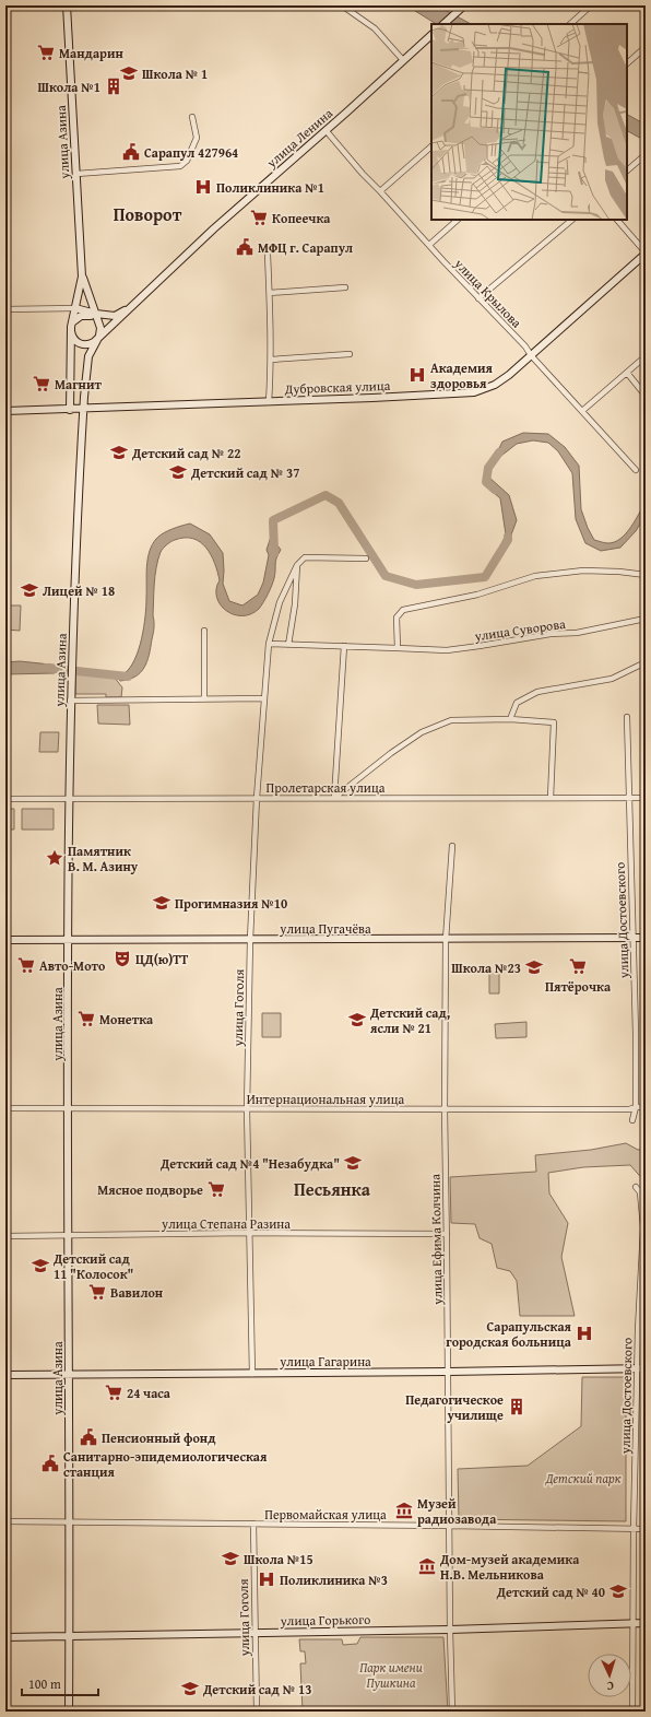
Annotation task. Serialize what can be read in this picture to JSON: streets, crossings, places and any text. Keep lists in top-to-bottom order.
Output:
{
  "streets": {
    "main road": [
      "улица Ленина",
      "улица Азина",
      "Дубровская улица",
      "улица Пугачёва",
      "улица Гагарина",
      "улица Горького"
    ],
    "street": [
      "улица Крылова",
      "улица Суворова",
      "Пролетарская улица",
      "улица Достоевского",
      "улица Гоголя",
      "Интернациональная улица",
      "улица Степана Разина",
      "улица Ефима Колчина",
      "Первомайская улица"
    ]
  },
  "crossings": [
    ["улица Ленина", "улица Азина"],
    ["улица Ленина", "улица Крылова"],
    ["улица Азина", "Дубровская улица"],
    ["улица Азина", "Пролетарская улица"],
    ["улица Азина", "улица Пугачёва"],
    ["улица Азина", "Интернациональная улица"],
    ["улица Азина", "улица Степана Разина"],
    ["улица Азина", "улица Гагарина"],
    ["улица Азина", "Первомайская улица"],
    ["улица Азина", "улица Горького"],
    ["улица Крылова", "Дубровская улица"],
    ["улица Суворова", "улица Гоголя"],
    ["Пролетарская улица", "улица Достоевского"],
    ["Пролетарская улица", "улица Гоголя"],
    ["улица Достоевского", "улица Пугачёва"],
    ["улица Достоевского", "Интернациональная улица"],
    ["улица Достоевского", "улица Гагарина"],
    ["улица Достоевского", "Первомайская улица"],
    ["улица Достоевского", "улица Горького"],
    ["улица Пугачёва", "улица Гоголя"],
    ["улица Пугачёва", "улица Ефима Колчина"],
    ["улица Гоголя", "Интернациональная улица"],
    ["улица Гоголя", "улица Степана Разина"],
    ["улица Гоголя", "улица Гагарина"],
    ["улица Гоголя", "Первомайская улица"],
    ["улица Гоголя", "улица Горького"],
    ["Интернациональная улица", "улица Ефима Колчина"],
    ["улица Степана Разина", "улица Ефима Колчина"],
    ["улица Ефима Колчина", "улица Гагарина"],
    ["улица Ефима Колчина", "Первомайская улица"],
    ["улица Ефима Колчина", "улица Горького"]
  ],
  "districts": ["Поворот", "Песьянка"],
  "parks": ["Детский парк", "Парк имени Пушкина"],
  "places": {
    "supermarket": [
      "Мандарин",
      "Копеечка",
      "Магнит",
      "Авто-Мото",
      "Пятёрочка",
      "Монетка",
      "Мясное подворье",
      "Вавилон",
      "24 часа"
    ],
    "school or university": [
      "Школа № 1",
      "Детский сад № 22",
      "Детский сад № 37",
      "Лицей № 18",
      "Прогимназия №10",
      "Школа №23",
      "Детский сад, ясли № 21",
      "Детский сад №4 \"Незабудка\"",
      "Детский сад 11 \"Колосок\"",
      "Школа №15",
      "Детский сад № 40",
      "Детский сад № 13"
    ],
    "building": ["Школа №1", "Педагогическое училище"],
    "public building": [
      "Сарапул 427964",
      "МФЦ г. Сарапул",
      "Пенсионный фонд",
      "Санитарно-эпидемиологическая станция"
    ],
    "hospital": [
      "Поликлиника №1",
      "Академия здоровья",
      "Сарапульская городская больница",
      "Поликлиника №3"
    ],
    "place": ["Памятник В. М. Азину"],
    "theatre": ["ЦД(ю)ТТ"],
    "museum": ["Музей радиозавода", "Дом-музей академика Н.В. Мельникова"]
  },
  "scale_bar": "100 m",
  "north": "bottom"
}
